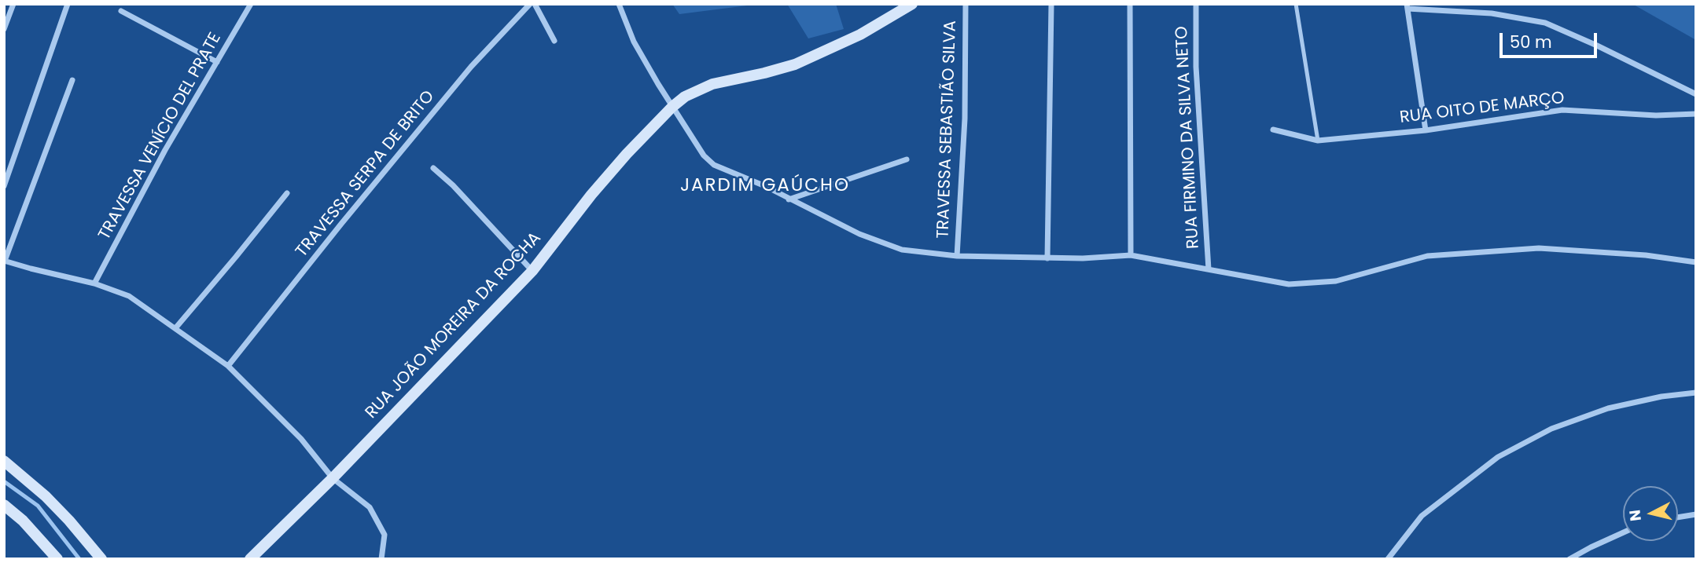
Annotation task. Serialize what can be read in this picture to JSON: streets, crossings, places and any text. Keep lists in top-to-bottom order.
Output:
{
  "streets": {
    "street": [
      "RUA OITO DE MARÇO",
      "TRAVESSA SEBASTIÃO SILVA",
      "TRAVESSA VENÍCIO DEL PRATE",
      "RUA FIRMINO DA SILVA NETO",
      "TRAVESSA SERPA DE BRITO",
      "RUA JOÃO MOREIRA DA ROCHA"
    ]
  },
  "districts": ["JARDIM GAÚCHO"],
  "scale_bar": "50 m",
  "north": "left"
}
